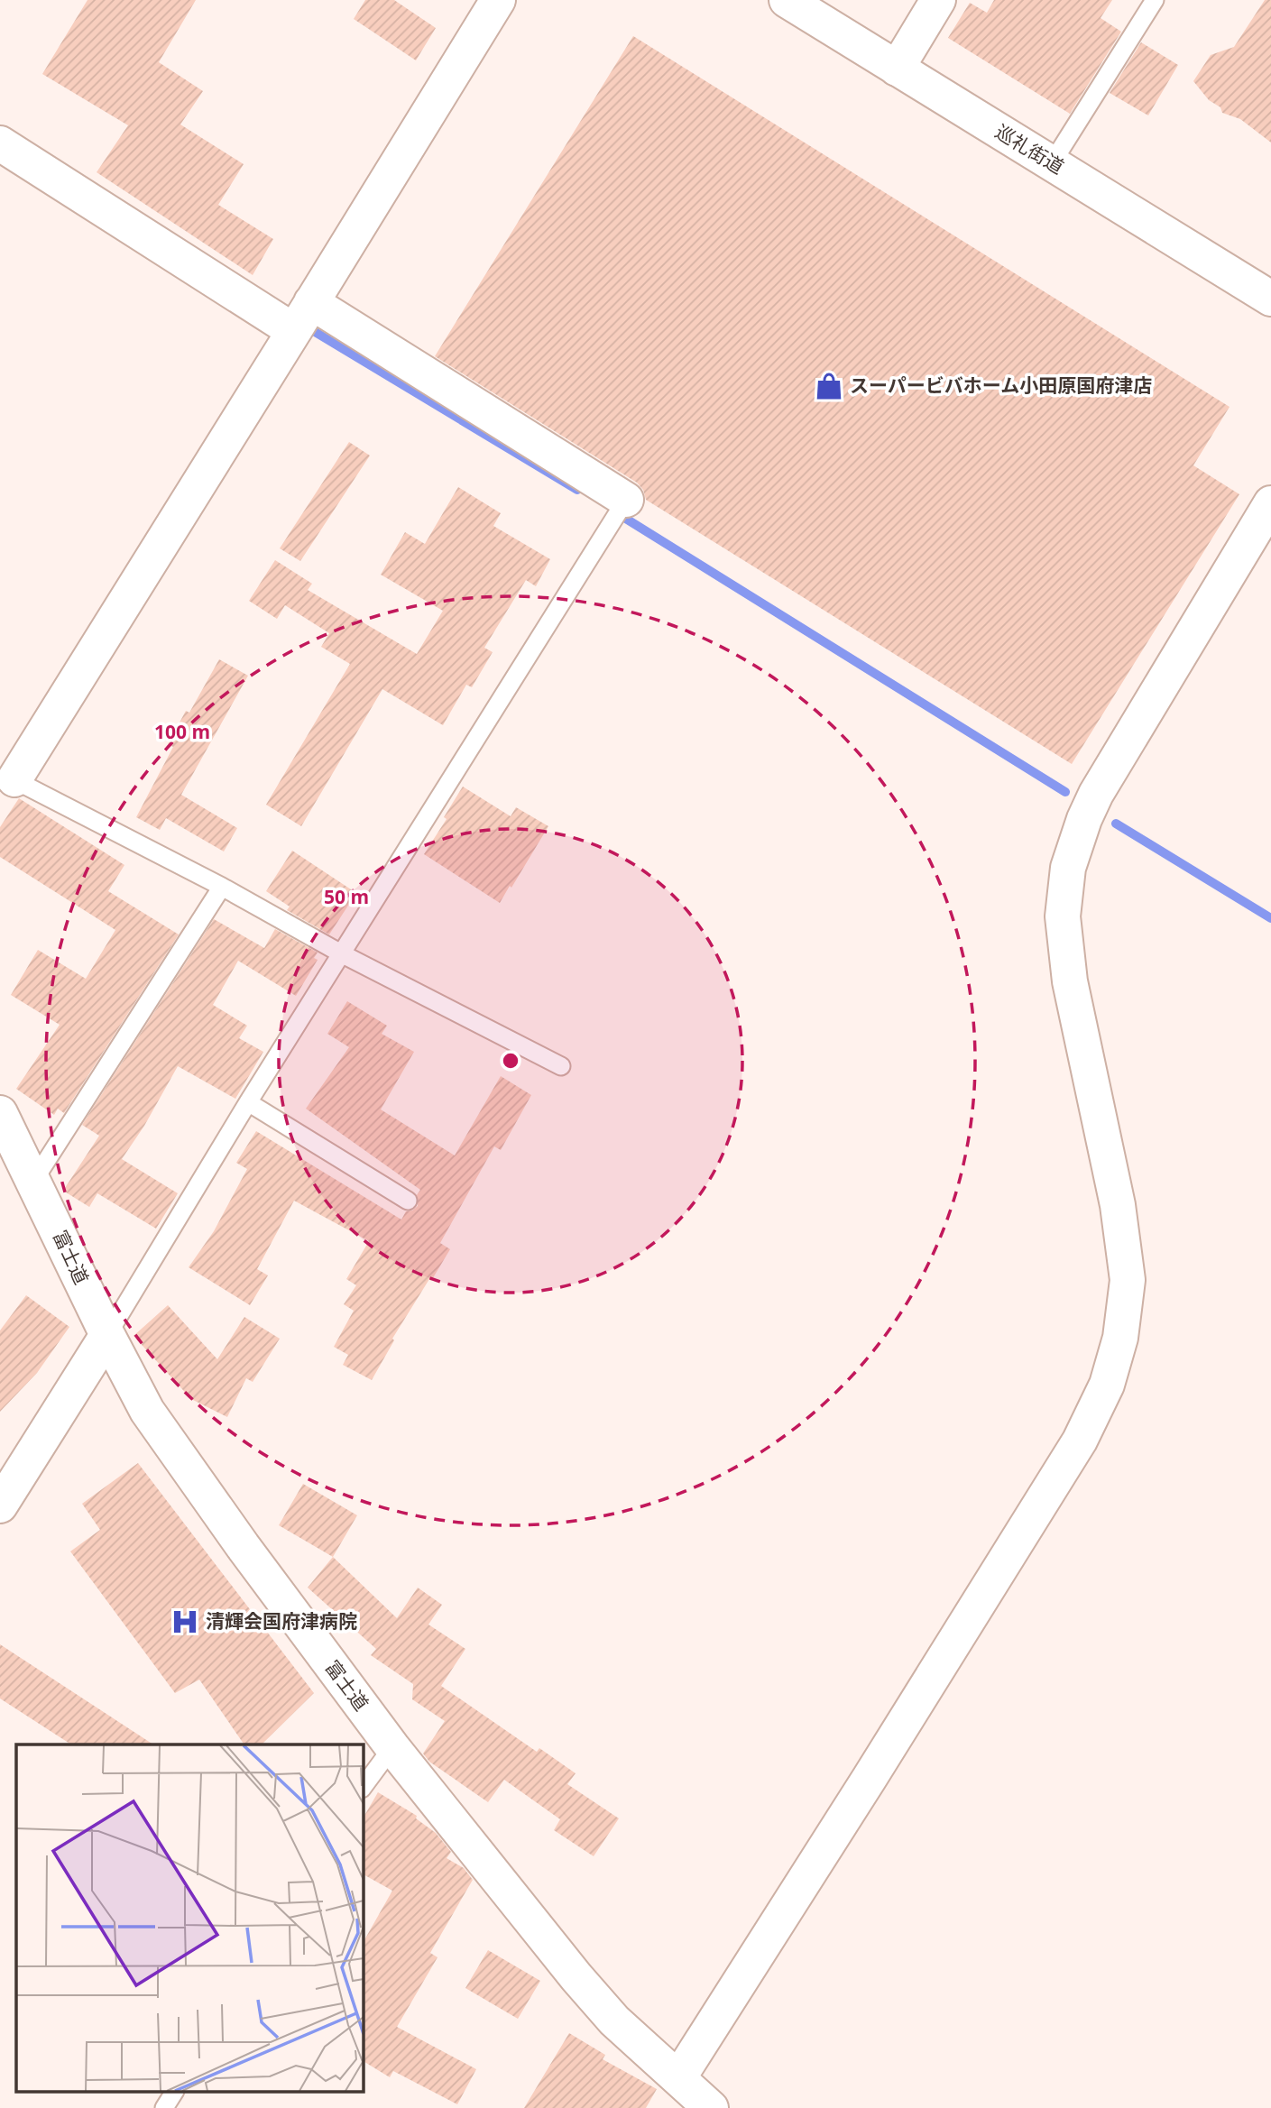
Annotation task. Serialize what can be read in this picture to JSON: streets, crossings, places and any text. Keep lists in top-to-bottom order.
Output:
{
  "streets": {
    "street": ["巡礼街道", "富士道"]
  },
  "places": {
    "shop": ["スーパービバホーム小田原国府津店"],
    "hospital": ["清輝会国府津病院"]
  },
  "rings": ["100 m", "50 m"]
}
